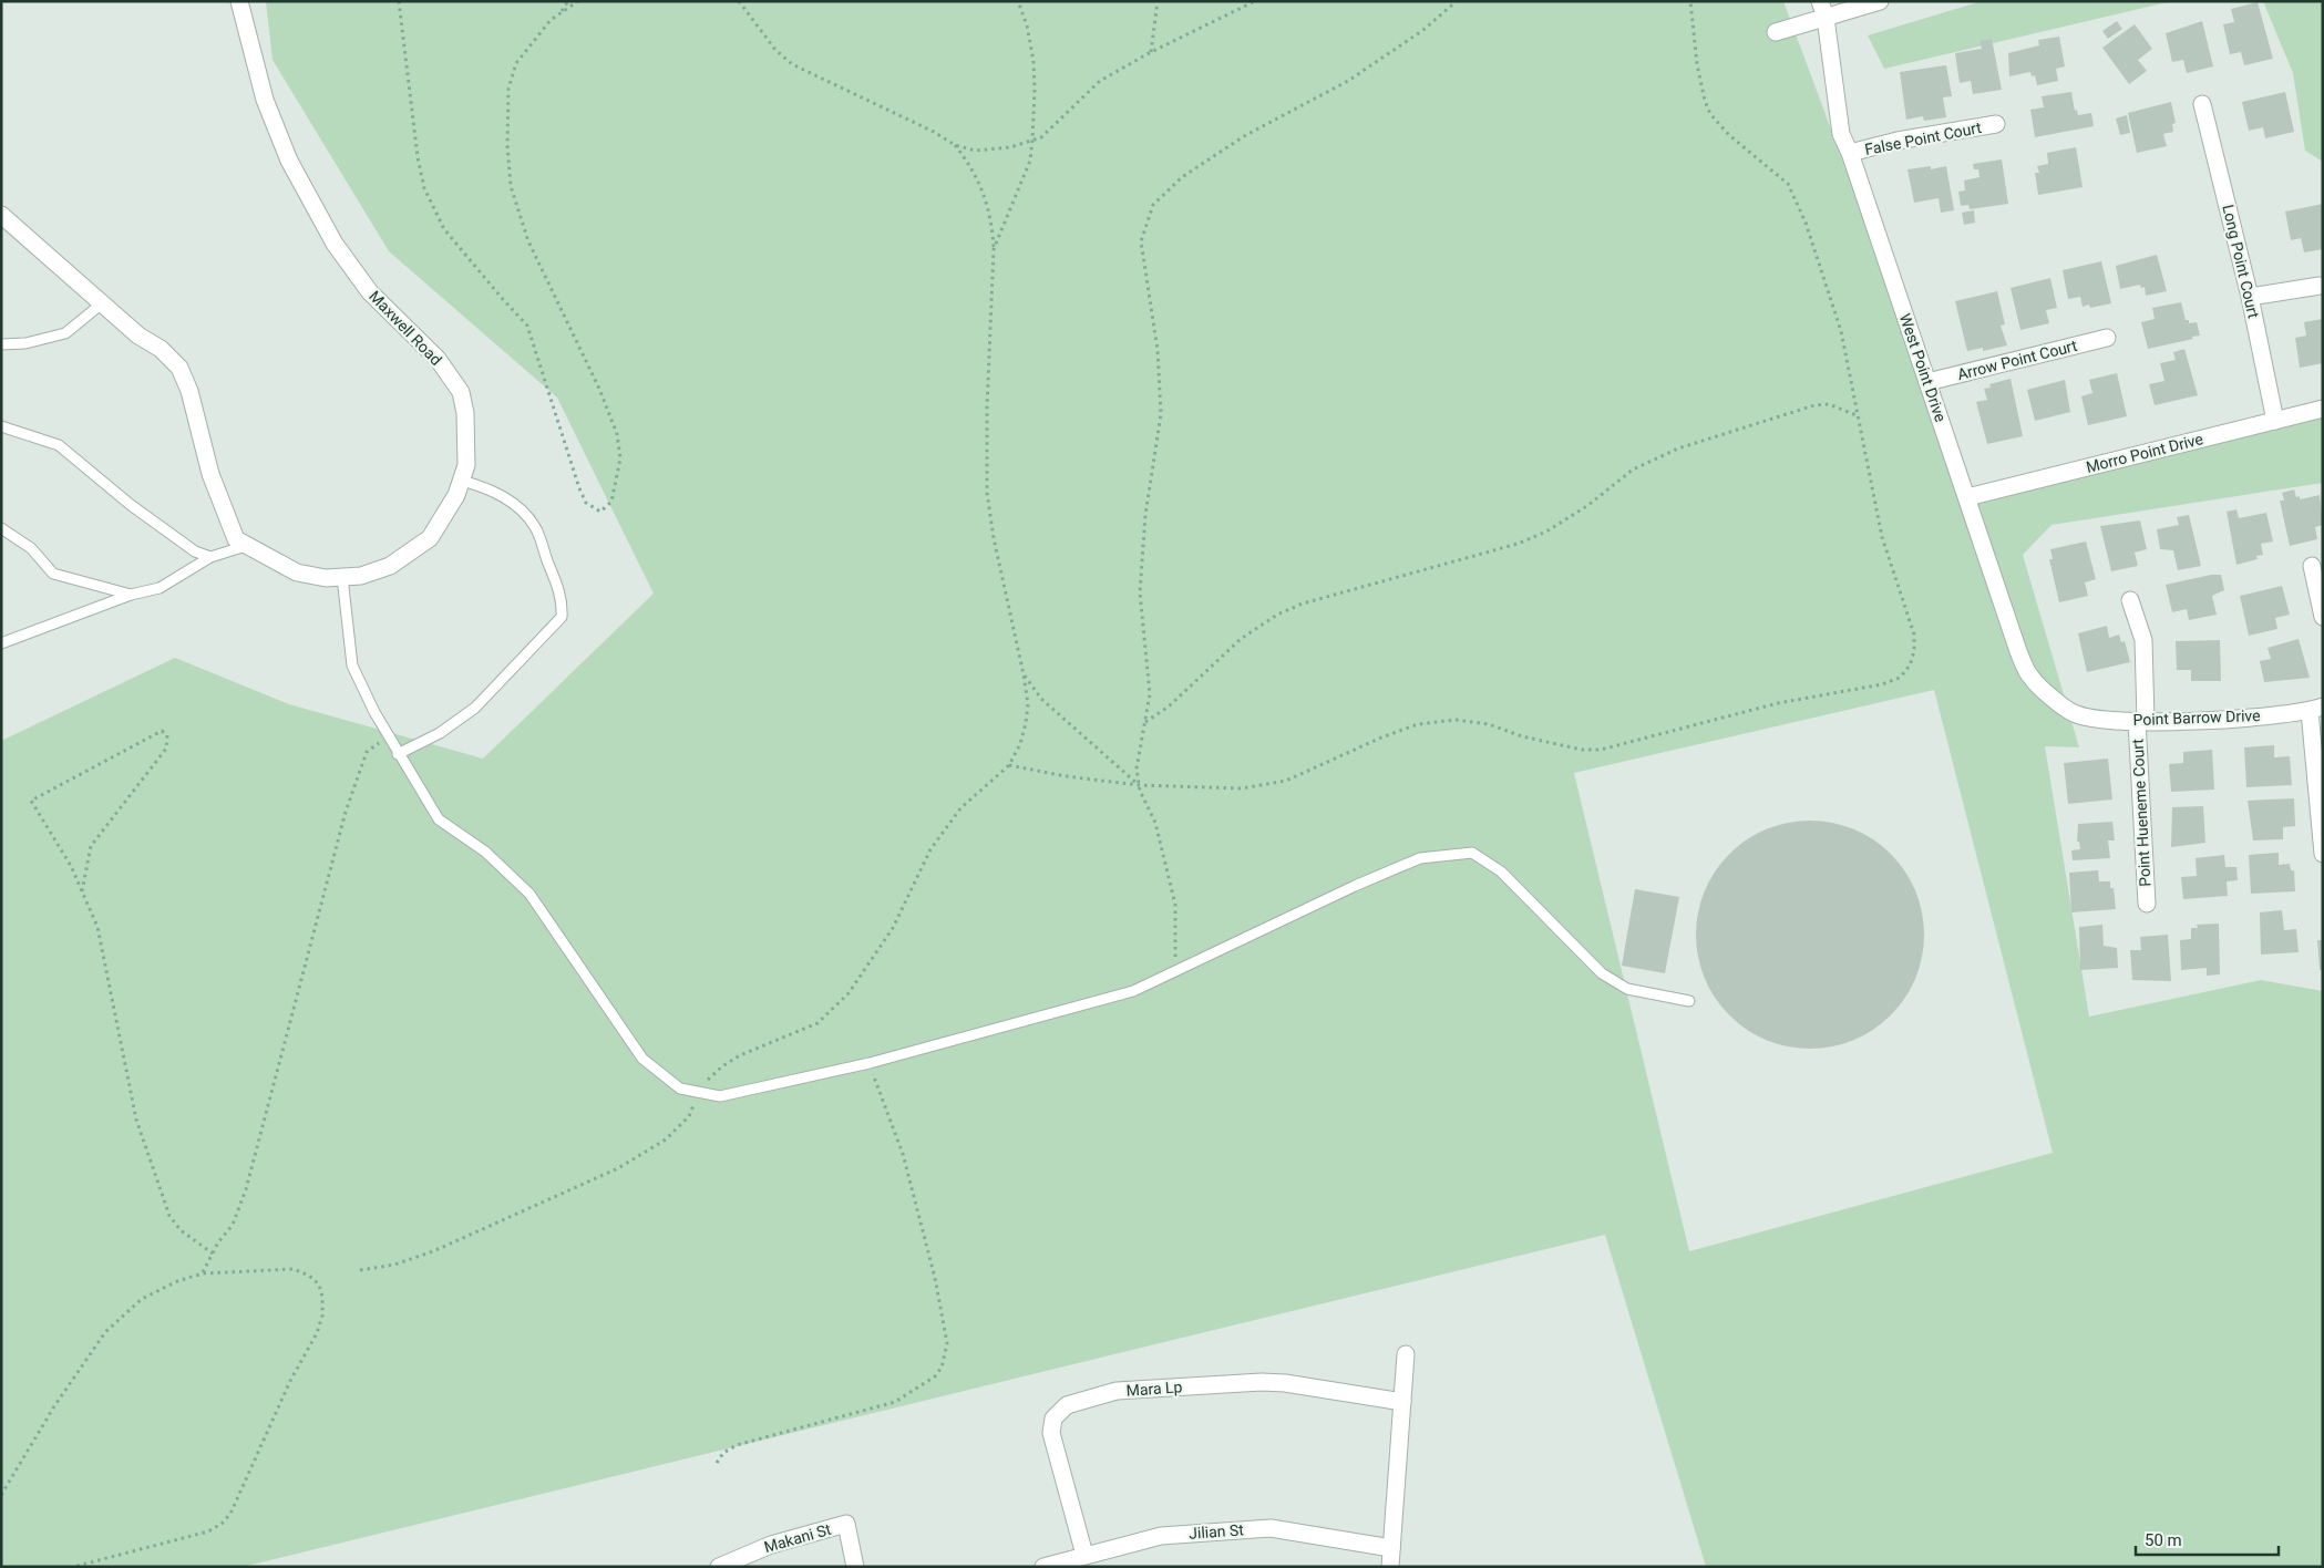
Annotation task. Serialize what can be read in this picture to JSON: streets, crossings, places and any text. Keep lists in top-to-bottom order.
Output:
{
  "streets": {
    "street": [
      "False Point Court",
      "Long Point Court",
      "Maxwell Road",
      "Arrow Point Court",
      "West Point Drive",
      "Morro Point Drive",
      "Point Barrow Drive",
      "Point Hueneme Court",
      "Mara Lp",
      "Jilian St",
      "Makani St"
    ]
  },
  "crossings": [
    ["False Point Court", "West Point Drive"],
    ["Long Point Court", "Morro Point Drive"],
    ["Arrow Point Court", "West Point Drive"],
    ["West Point Drive", "Morro Point Drive"],
    ["West Point Drive", "Point Barrow Drive"],
    ["Point Barrow Drive", "Point Hueneme Court"],
    ["Mara Lp", "Jilian St"]
  ],
  "scale_bar": "50 m"
}
